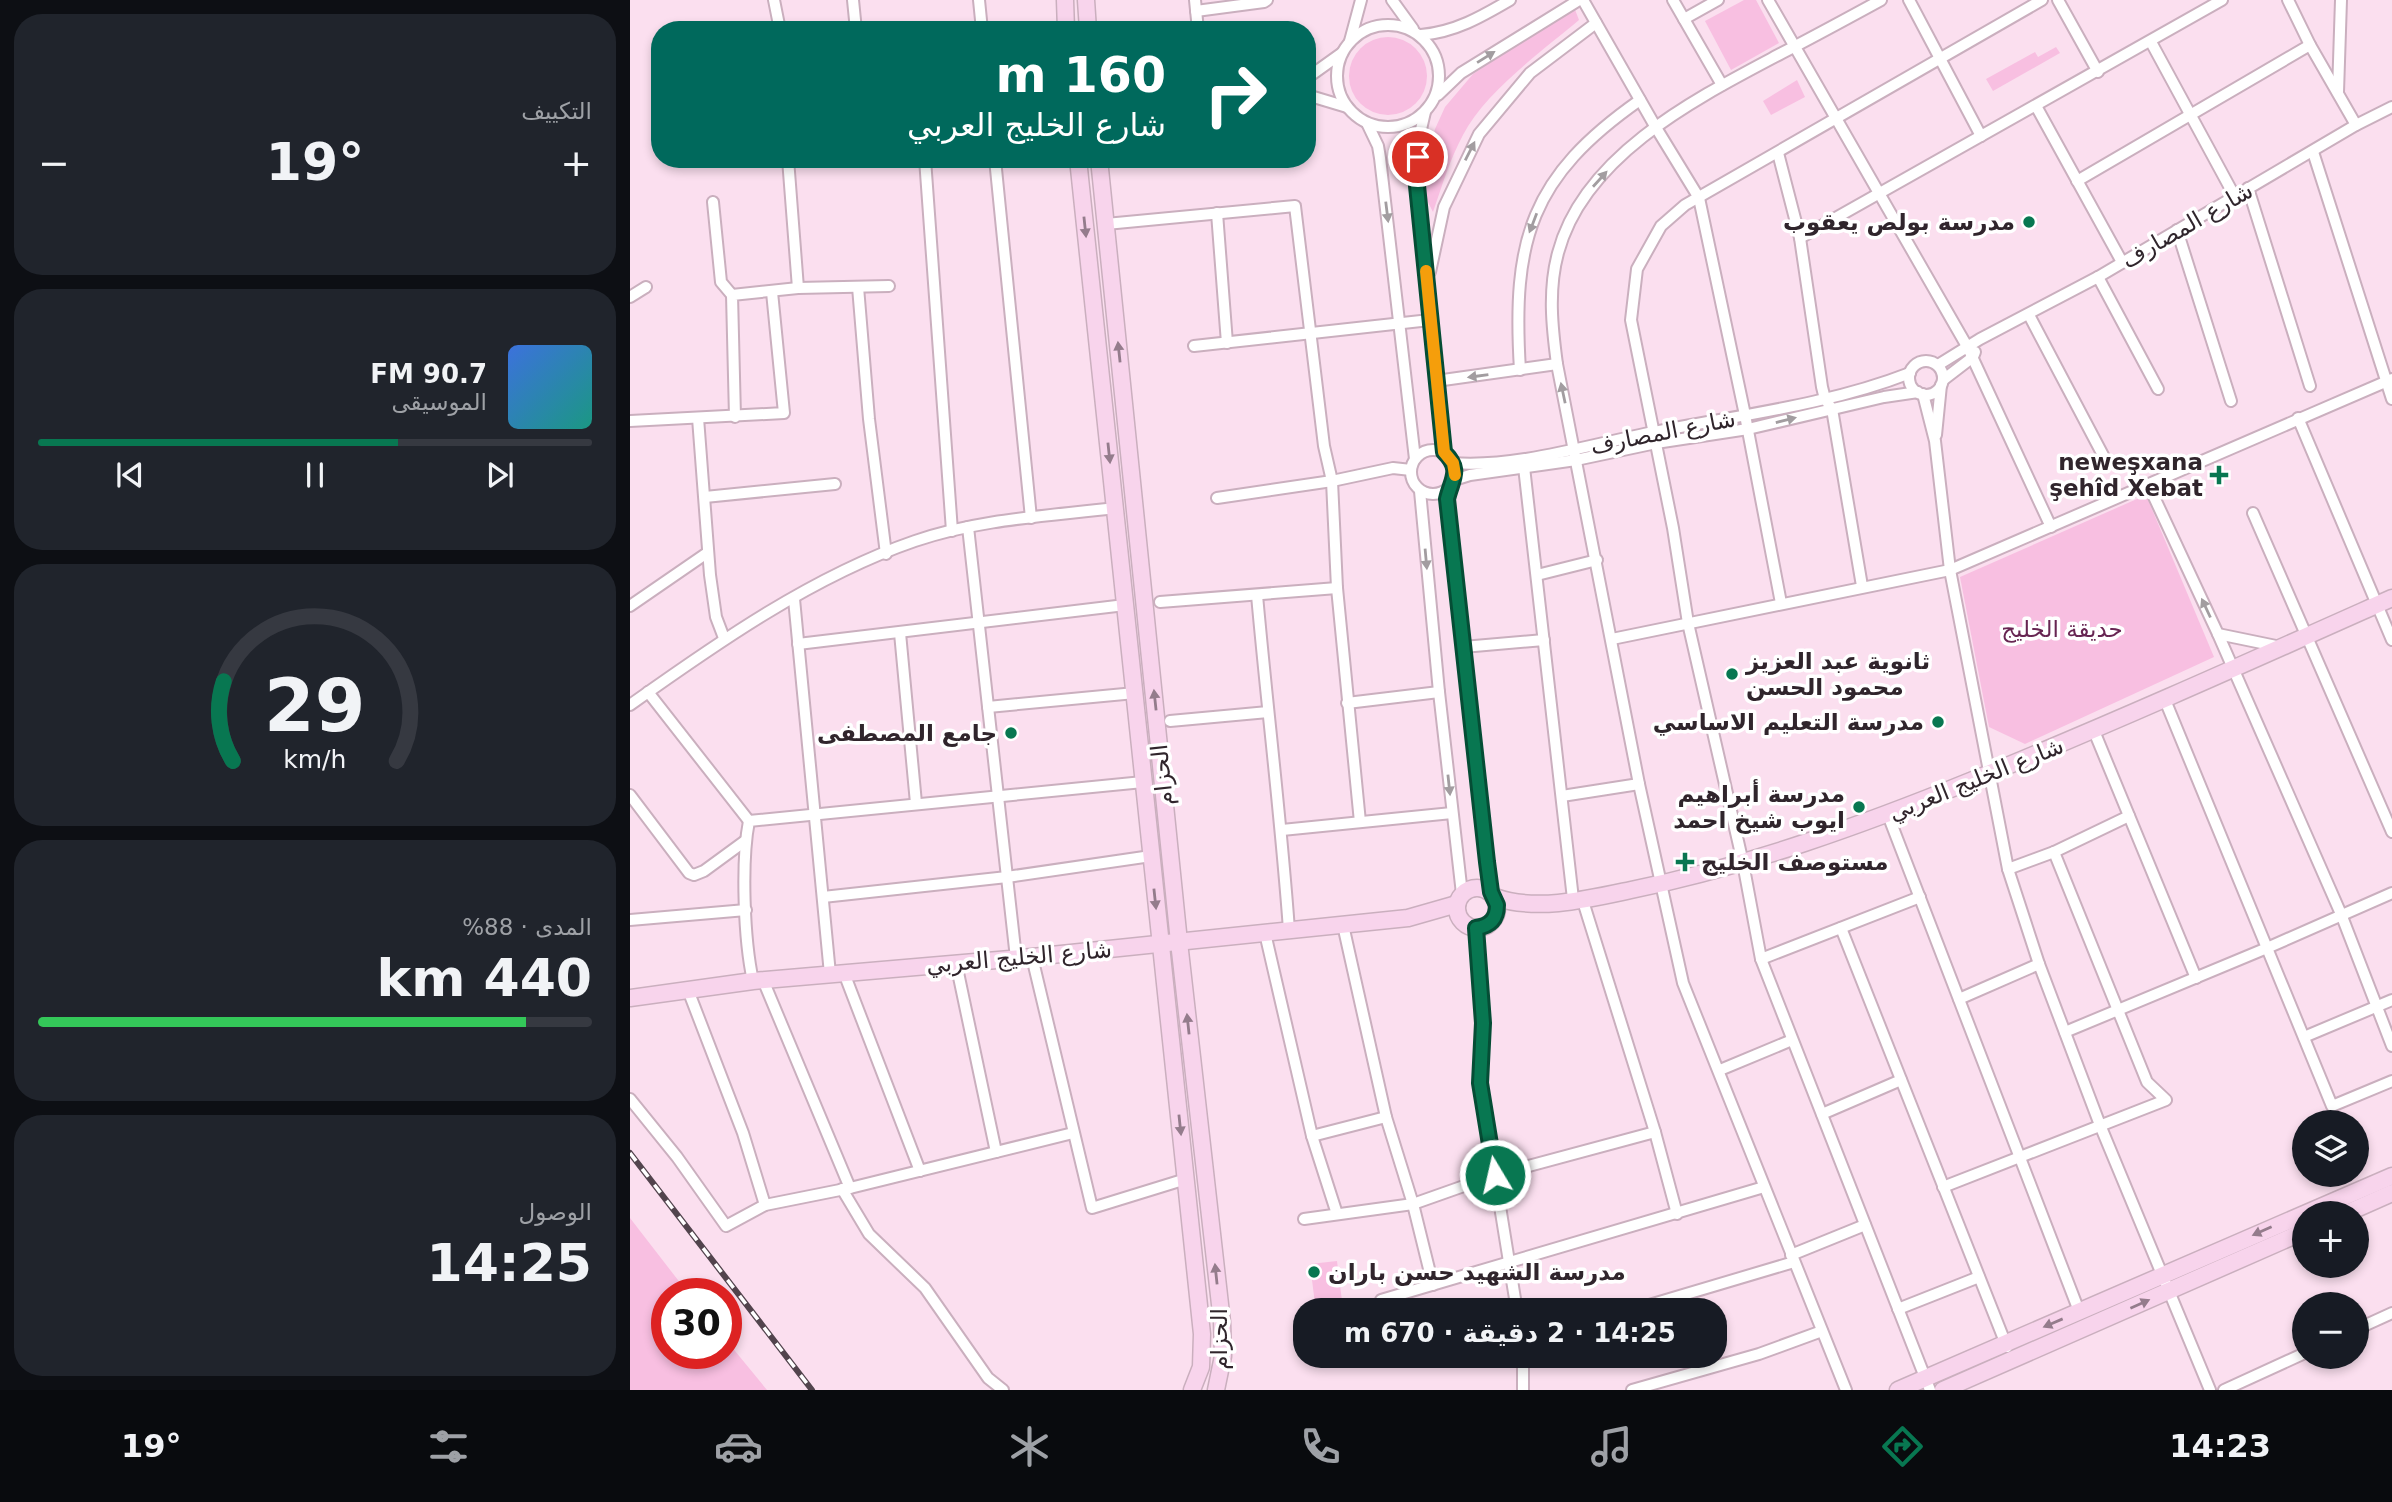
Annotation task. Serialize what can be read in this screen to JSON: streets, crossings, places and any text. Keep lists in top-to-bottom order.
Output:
{
  "streets": {
    "street": ["شارع المصارف", "الحزام", "شارع الخليج العربي"]
  },
  "crossings": [
    ["الحزام", "شارع الخليج العربي"]
  ],
  "parks": ["حديقة الخليج"],
  "places": {
    "other": [
      "مدرسة بولص يعقوب",
      "ثانوية عبد العزيز محمود الحسن",
      "مدرسة التعليم الاساسي",
      "جامع المصطفى",
      "مدرسة أبراهيم ايوب شيخ احمد",
      "مدرسة الشهيد حسن باران"
    ],
    "health": ["neweşxana şehîd Xebat", "مستوصف الخليج"]
  },
  "page": {
    "tile": [
      "التكييف",
      ["المدى · 88%", "440 km"],
      ["الوصول", "14:25"]
    ],
    "turn": ["160 m", "شارع الخليج العربي"],
    "heat": ["−", "19°", "+"],
    "song": ["90.7 FM", "الموسيقى"],
    "map_buttons": ["+", "−"],
    "limit": "30",
    "trip": "14:25 · 2 دقيقة · 670 m",
    "tabs": ["14:23", "19°"],
    "gauge": ["29", "km/h"]
  }
}
